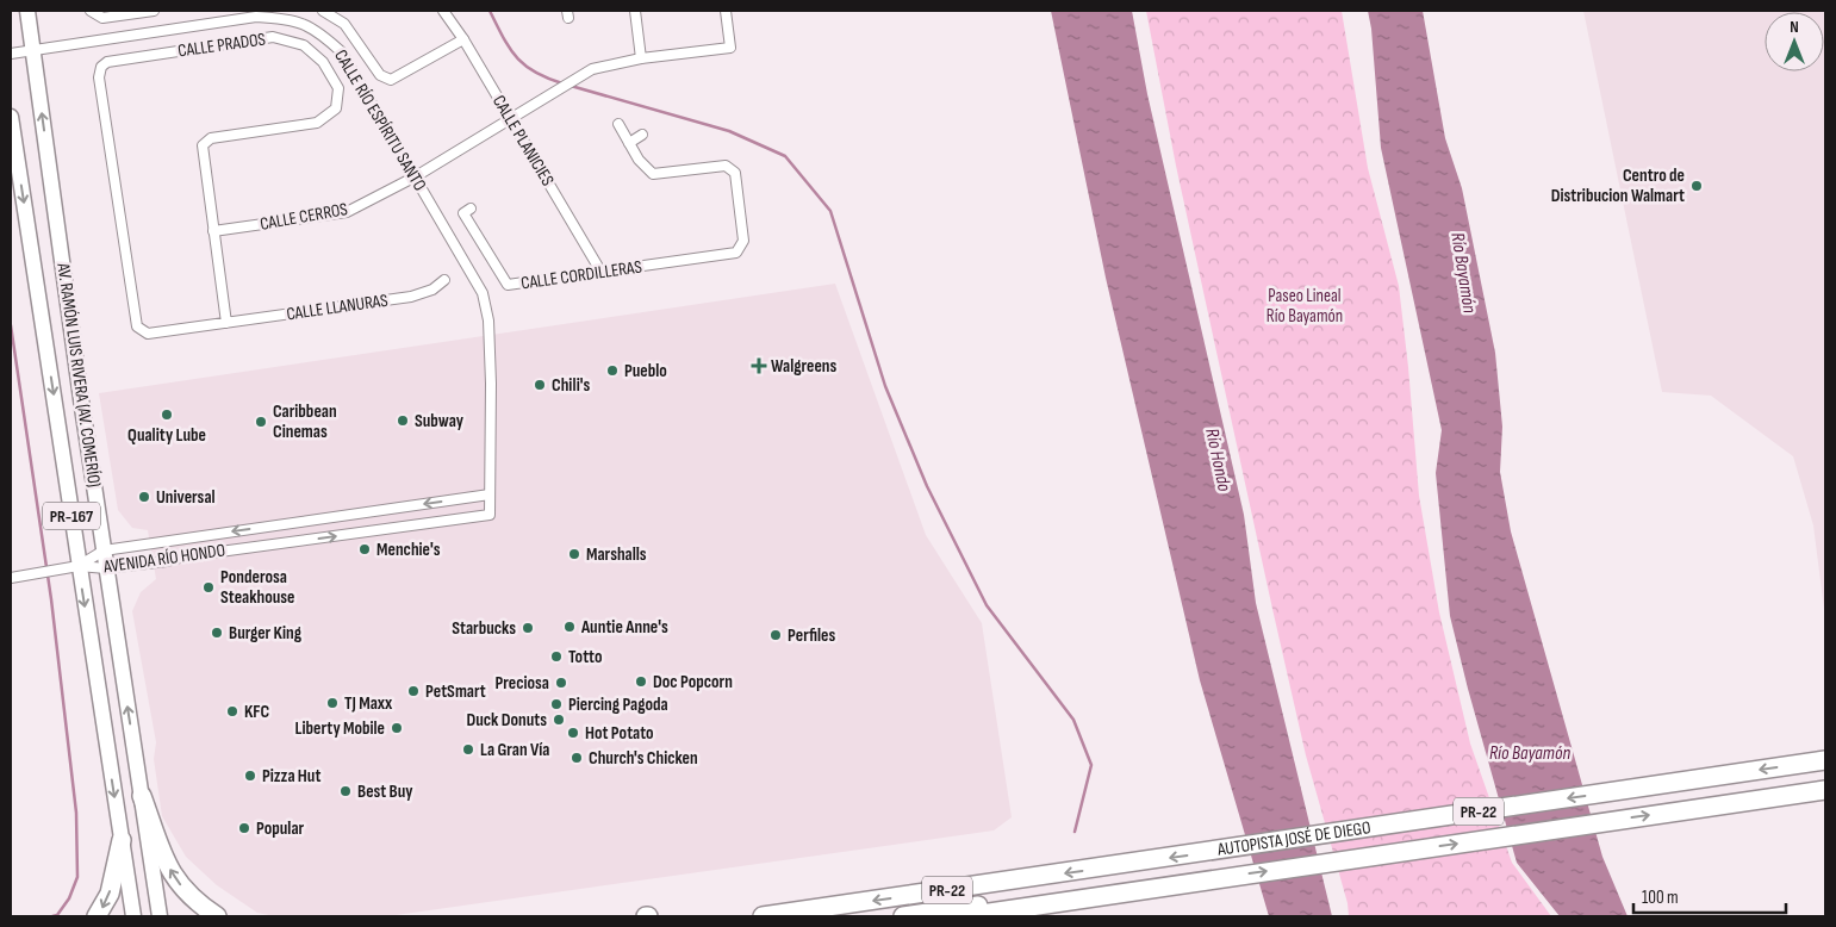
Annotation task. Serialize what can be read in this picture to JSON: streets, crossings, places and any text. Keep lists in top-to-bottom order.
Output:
{
  "streets": {
    "highway": ["PR-22", "AUTOPISTA JOSÉ DE DIEGO"],
    "main road": ["AV. RAMÓN LUIS RIVERA (AV. COMERÍO)", "PR-167"],
    "street": [
      "CALLE PRADOS",
      "CALLE RÍO ESPÍRITU SANTO",
      "CALLE PLANICIES",
      "CALLE CERROS",
      "CALLE CORDILLERAS",
      "CALLE LLANURAS",
      "AVENIDA RÍO HONDO"
    ]
  },
  "crossings": [
    ["CALLE PRADOS", "CALLE CERROS"],
    ["CALLE PRADOS", "CALLE LLANURAS"],
    ["CALLE RÍO ESPÍRITU SANTO", "CALLE CERROS"],
    ["CALLE RÍO ESPÍRITU SANTO", "AV. RAMÓN LUIS RIVERA (AV. COMERÍO)"],
    ["CALLE RÍO ESPÍRITU SANTO", "AVENIDA RÍO HONDO"],
    ["CALLE PLANICIES", "CALLE CERROS"],
    ["CALLE PLANICIES", "CALLE CORDILLERAS"],
    ["AV. RAMÓN LUIS RIVERA (AV. COMERÍO)", "AVENIDA RÍO HONDO"]
  ],
  "water": ["Río Bayamón", "Río Hondo"],
  "parks": ["Paseo Lineal Río Bayamón"],
  "places": {
    "other": [
      "Centro de Distribucion Walmart",
      "Pueblo",
      "Chili's",
      "Quality Lube",
      "Subway",
      "Caribbean Cinemas",
      "Universal",
      "Menchie's",
      "Marshalls",
      "Ponderosa Steakhouse",
      "Auntie Anne's",
      "Starbucks",
      "Burger King",
      "Perfiles",
      "Totto",
      "Doc Popcorn",
      "Preciosa",
      "PetSmart",
      "TJ Maxx",
      "Piercing Pagoda",
      "KFC",
      "Duck Donuts",
      "Liberty Mobile",
      "Hot Potato",
      "La Gran Vía",
      "Church's Chicken",
      "Pizza Hut",
      "Best Buy",
      "Popular"
    ],
    "health": ["Walgreens"]
  },
  "scale_bar": "100 m",
  "north": "top"
}
